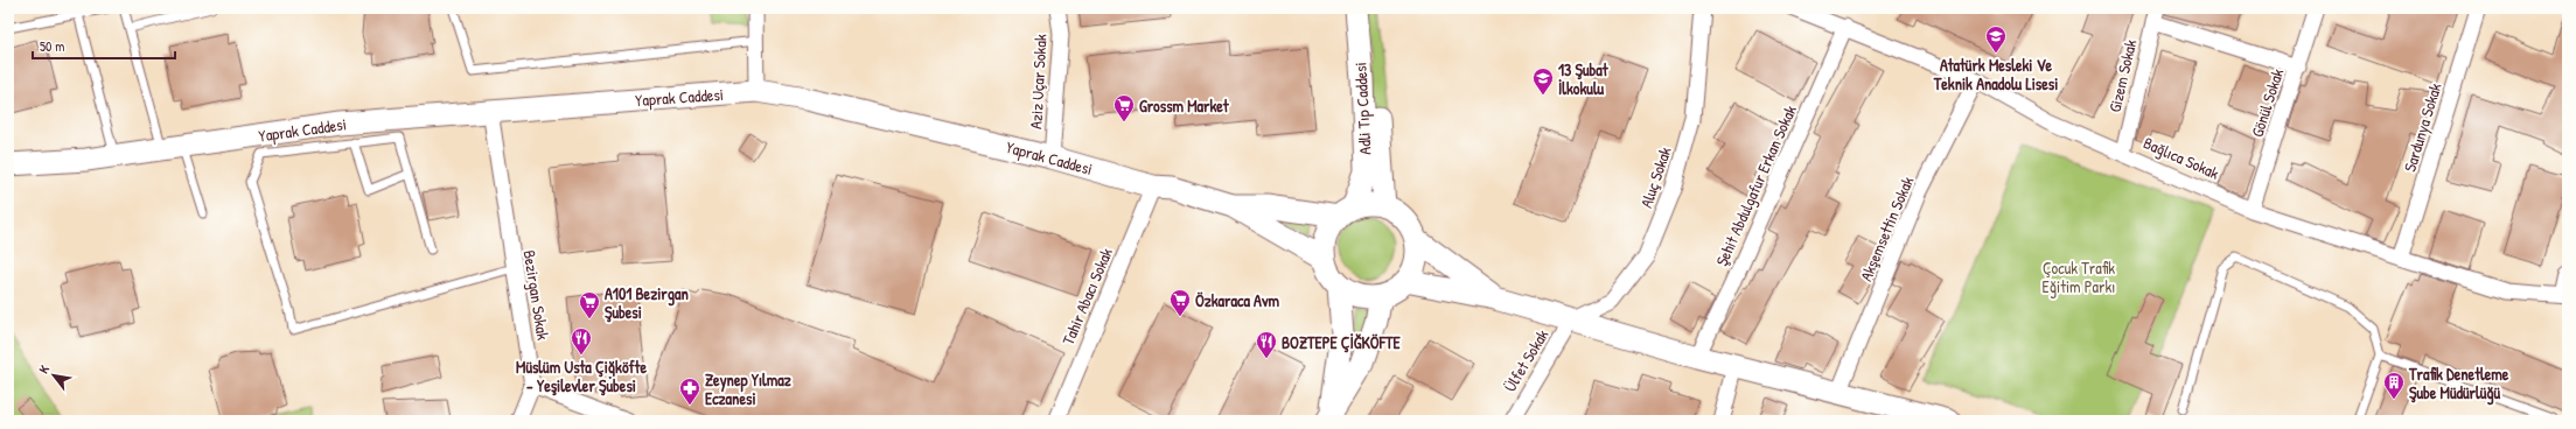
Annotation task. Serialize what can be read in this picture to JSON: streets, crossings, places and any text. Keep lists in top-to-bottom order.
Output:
{
  "streets": {
    "street": [
      "Gizem Sokak",
      "Aziz Uçar Sokak",
      "Yaprak Caddesi",
      "Gönül Sokak",
      "Adli Tıp Caddesi",
      "Sardunya Sokak",
      "Bağlıca Sokak",
      "Aluç Sokak",
      "Şehit Abdulgafur Erkan Sokak",
      "Akşemsettin Sokak",
      "Bezirgan Sokak",
      "Tahir Abacı Sokak",
      "Ülfet Sokak"
    ]
  },
  "crossings": [
    ["Gizem Sokak", "Bağlıca Sokak"],
    ["Aziz Uçar Sokak", "Yaprak Caddesi"],
    ["Yaprak Caddesi", "Adli Tıp Caddesi"],
    ["Yaprak Caddesi", "Bezirgan Sokak"],
    ["Yaprak Caddesi", "Tahir Abacı Sokak"],
    ["Gönül Sokak", "Bağlıca Sokak"],
    ["Sardunya Sokak", "Bağlıca Sokak"],
    ["Bağlıca Sokak", "Şehit Abdulgafur Erkan Sokak"],
    ["Bağlıca Sokak", "Akşemsettin Sokak"],
    ["Aluç Sokak", "Ülfet Sokak"]
  ],
  "parks": ["Çocuk Trafik Eğitim Parkı"],
  "places": {
    "school or university": ["Atatürk Mesleki Ve Teknik Anadolu Lisesi", "13 Şubat İlkokulu"],
    "supermarket": ["Grossm Market", "Özkaraca Avm", "A101 Bezirgan Şubesi"],
    "restaurant": ["Müslüm Usta Çiğköfte - Yeşilevler Şubesi", "BOZTEPE ÇİĞKÖFTE"],
    "building": ["Trafik Denetleme Şube Müdürlüğü"],
    "pharmacy": ["Zeynep Yılmaz Eczanesi"]
  },
  "scale_bar": "50 m",
  "north": "top left"
}
